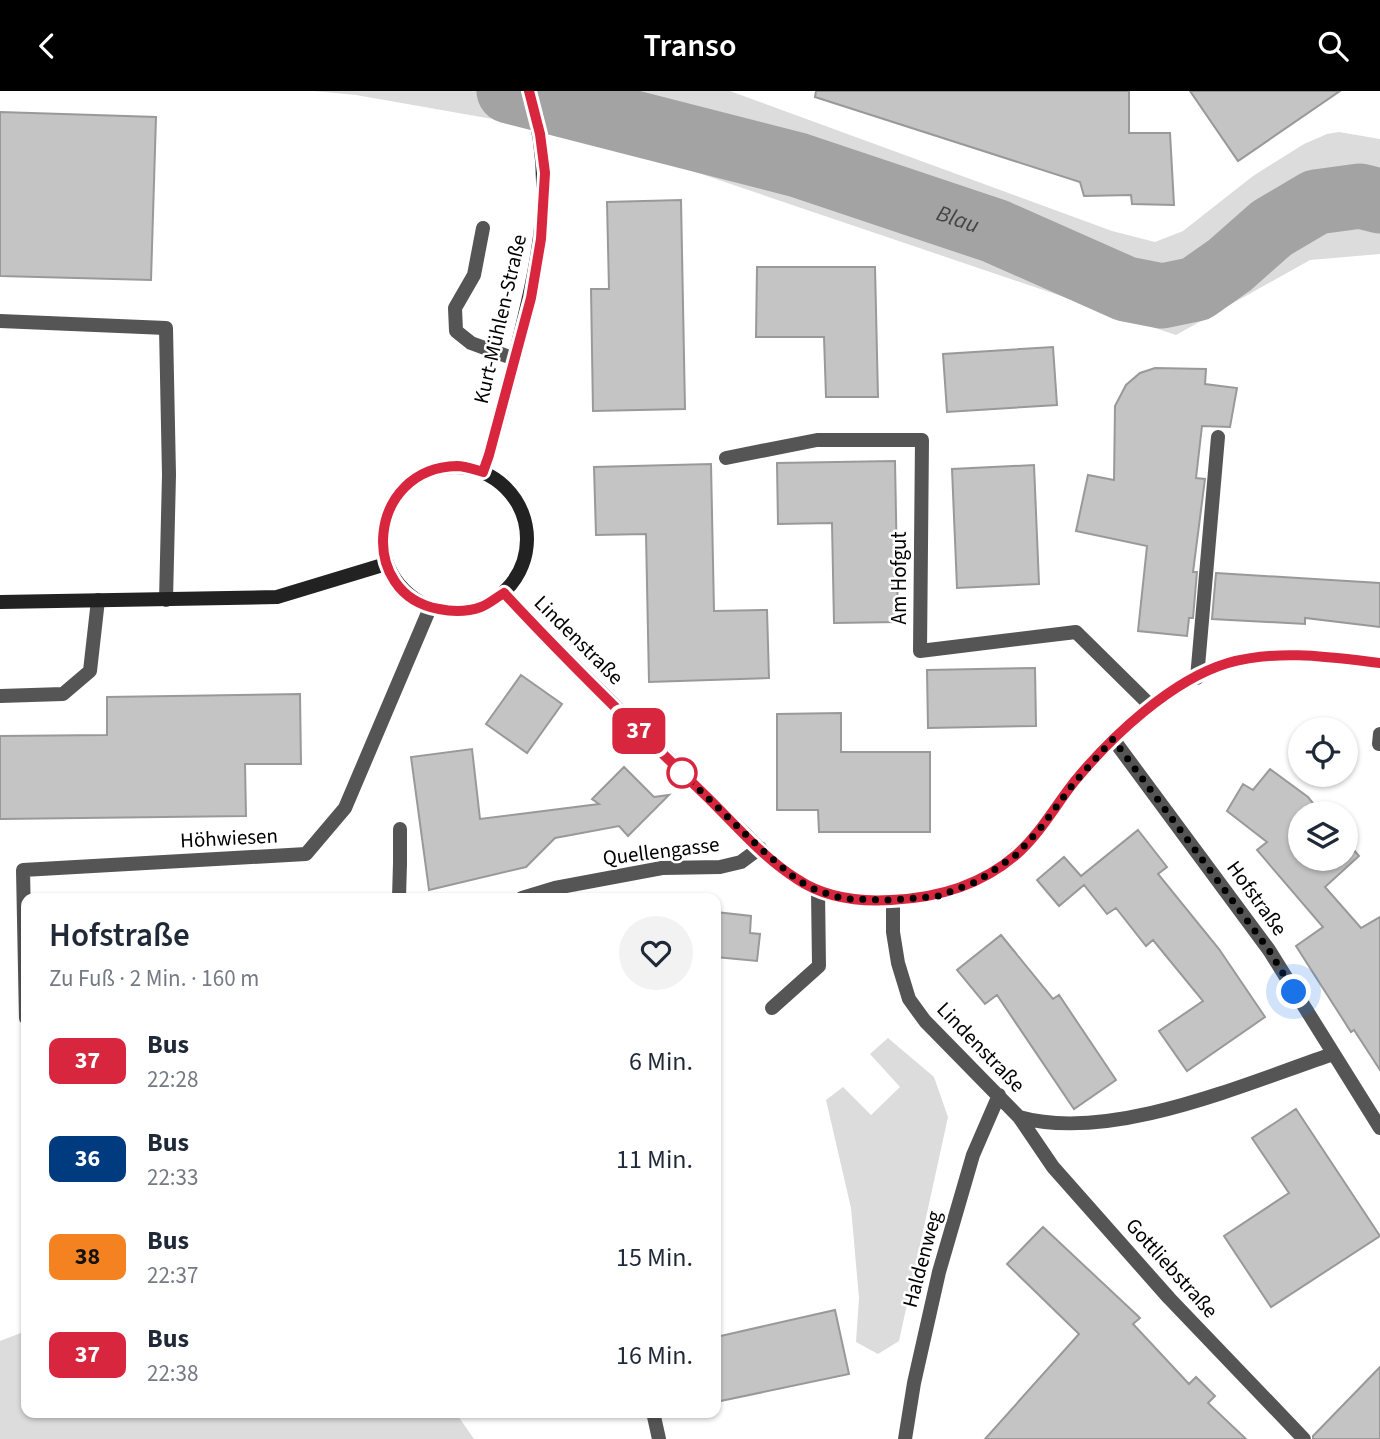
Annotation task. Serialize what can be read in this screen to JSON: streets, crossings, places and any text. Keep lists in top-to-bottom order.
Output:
{
  "streets": {
    "street": [
      "Kurt-Mühlen-Straße",
      "Am Hofgut",
      "Lindenstraße",
      "Höhwiesen",
      "Quellengasse",
      "Hofstraße",
      "Haldenweg",
      "Gottliebstraße"
    ]
  },
  "crossings": [
    ["Kurt-Mühlen-Straße", "Lindenstraße"],
    ["Kurt-Mühlen-Straße", "Höhwiesen"],
    ["Lindenstraße", "Höhwiesen"],
    ["Lindenstraße", "Quellengasse"],
    ["Lindenstraße", "Hofstraße"],
    ["Lindenstraße", "Haldenweg"],
    ["Lindenstraße", "Gottliebstraße"]
  ],
  "water": ["Blau"],
  "lines": ["bus line 37"],
  "page": {
    "header": "Transo",
    "on_map": "37",
    "heading": ["Hofstraße", "Zu Fuß · 2 Min. · 160 m"],
    "list": [
      {
        "mark": "37",
        "name": "Bus",
        "note": "22:28",
        "value": "6 Min."
      },
      {
        "mark": "36",
        "name": "Bus",
        "note": "22:33",
        "value": "11 Min."
      },
      {
        "mark": "38",
        "name": "Bus",
        "note": "22:37",
        "value": "15 Min."
      },
      {
        "mark": "37",
        "name": "Bus",
        "note": "22:38",
        "value": "16 Min."
      }
    ]
  }
}
